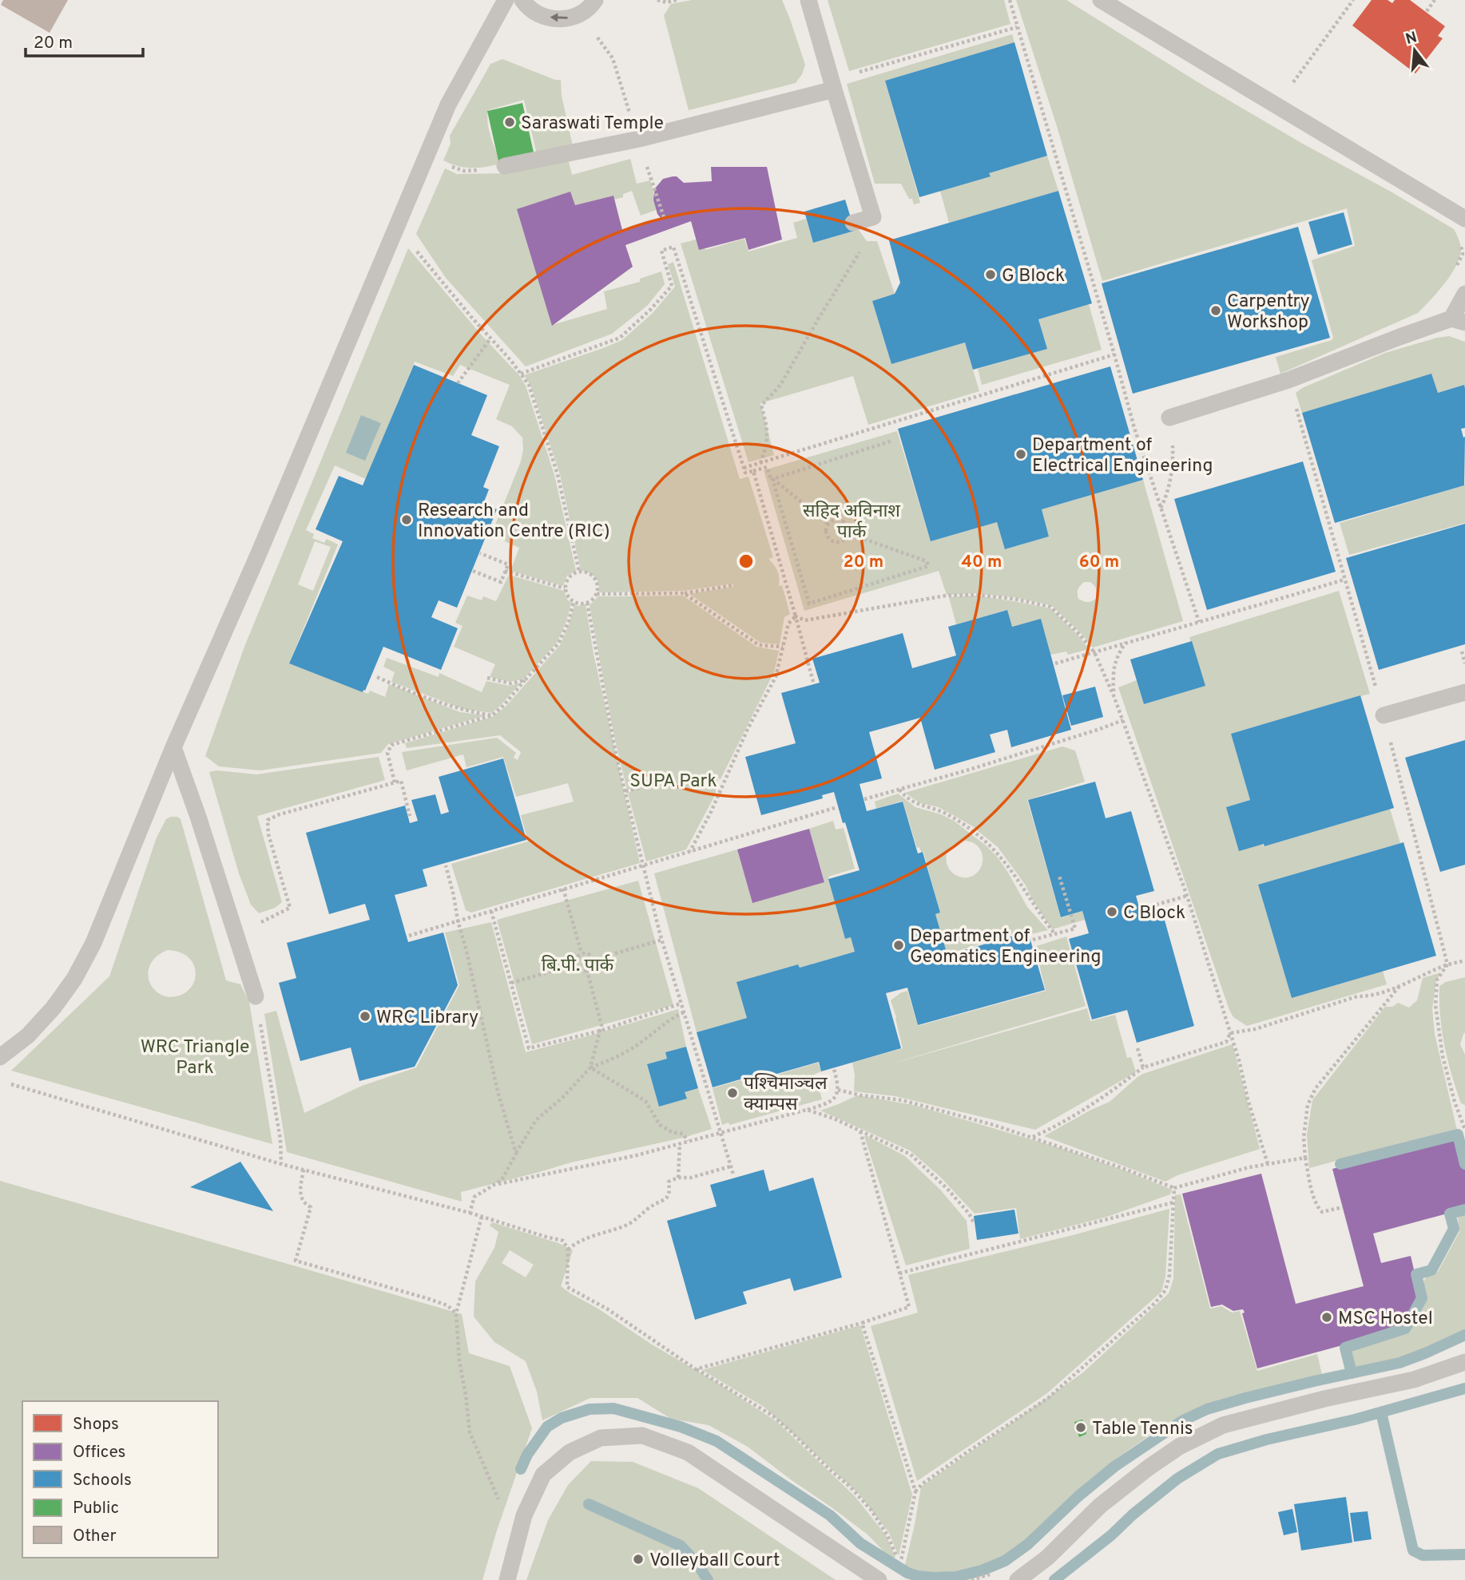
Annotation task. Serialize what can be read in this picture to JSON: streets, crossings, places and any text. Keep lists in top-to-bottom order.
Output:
{
  "parks": [
    "सहिद अविनाश पार्क",
    "SUPA Park",
    "बि.पी. पार्क",
    "WRC Triangle Park"
  ],
  "places": [
    "Saraswati Temple",
    "G Block",
    "Carpentry Workshop",
    "Department of Electrical Engineering",
    "Research and Innovation Centre (RIC)",
    "C Block",
    "Department of Geomatics Engineering",
    "WRC Library",
    "पश्‍चिमाञ्‍चल क्याम्पस",
    "MSC Hostel",
    "Table Tennis",
    "Volleyball Court"
  ],
  "legend": [
    "Shops",
    "Offices",
    "Schools",
    "Public",
    "Other"
  ],
  "scale_bar": "20 m",
  "north": "top",
  "rings": ["20 m", "40 m", "60 m"]
}
